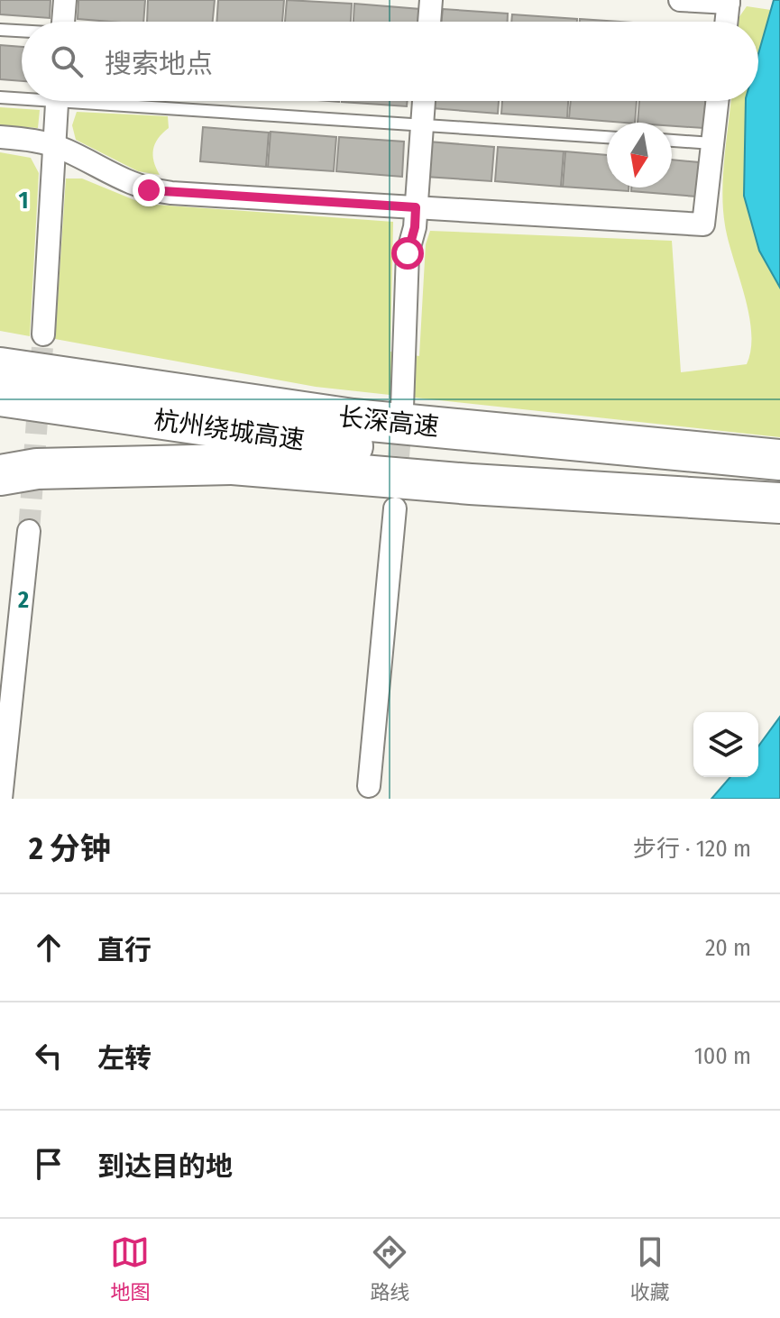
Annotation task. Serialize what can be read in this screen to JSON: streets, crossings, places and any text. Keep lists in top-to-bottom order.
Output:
{
  "streets": {
    "highway": ["长深高速", "杭州绕城高速"]
  },
  "north": "bottom",
  "page": {
    "search": "搜索地点",
    "heading": ["2 分钟", "步行 · 120 m"],
    "list": [
      ["直行", "20 m"],
      ["左转", "100 m"],
      "到达目的地"
    ],
    "nav": ["地图", "路线", "收藏"]
  },
  "grid": {
    "rows": ["1", "2"]
  }
}
